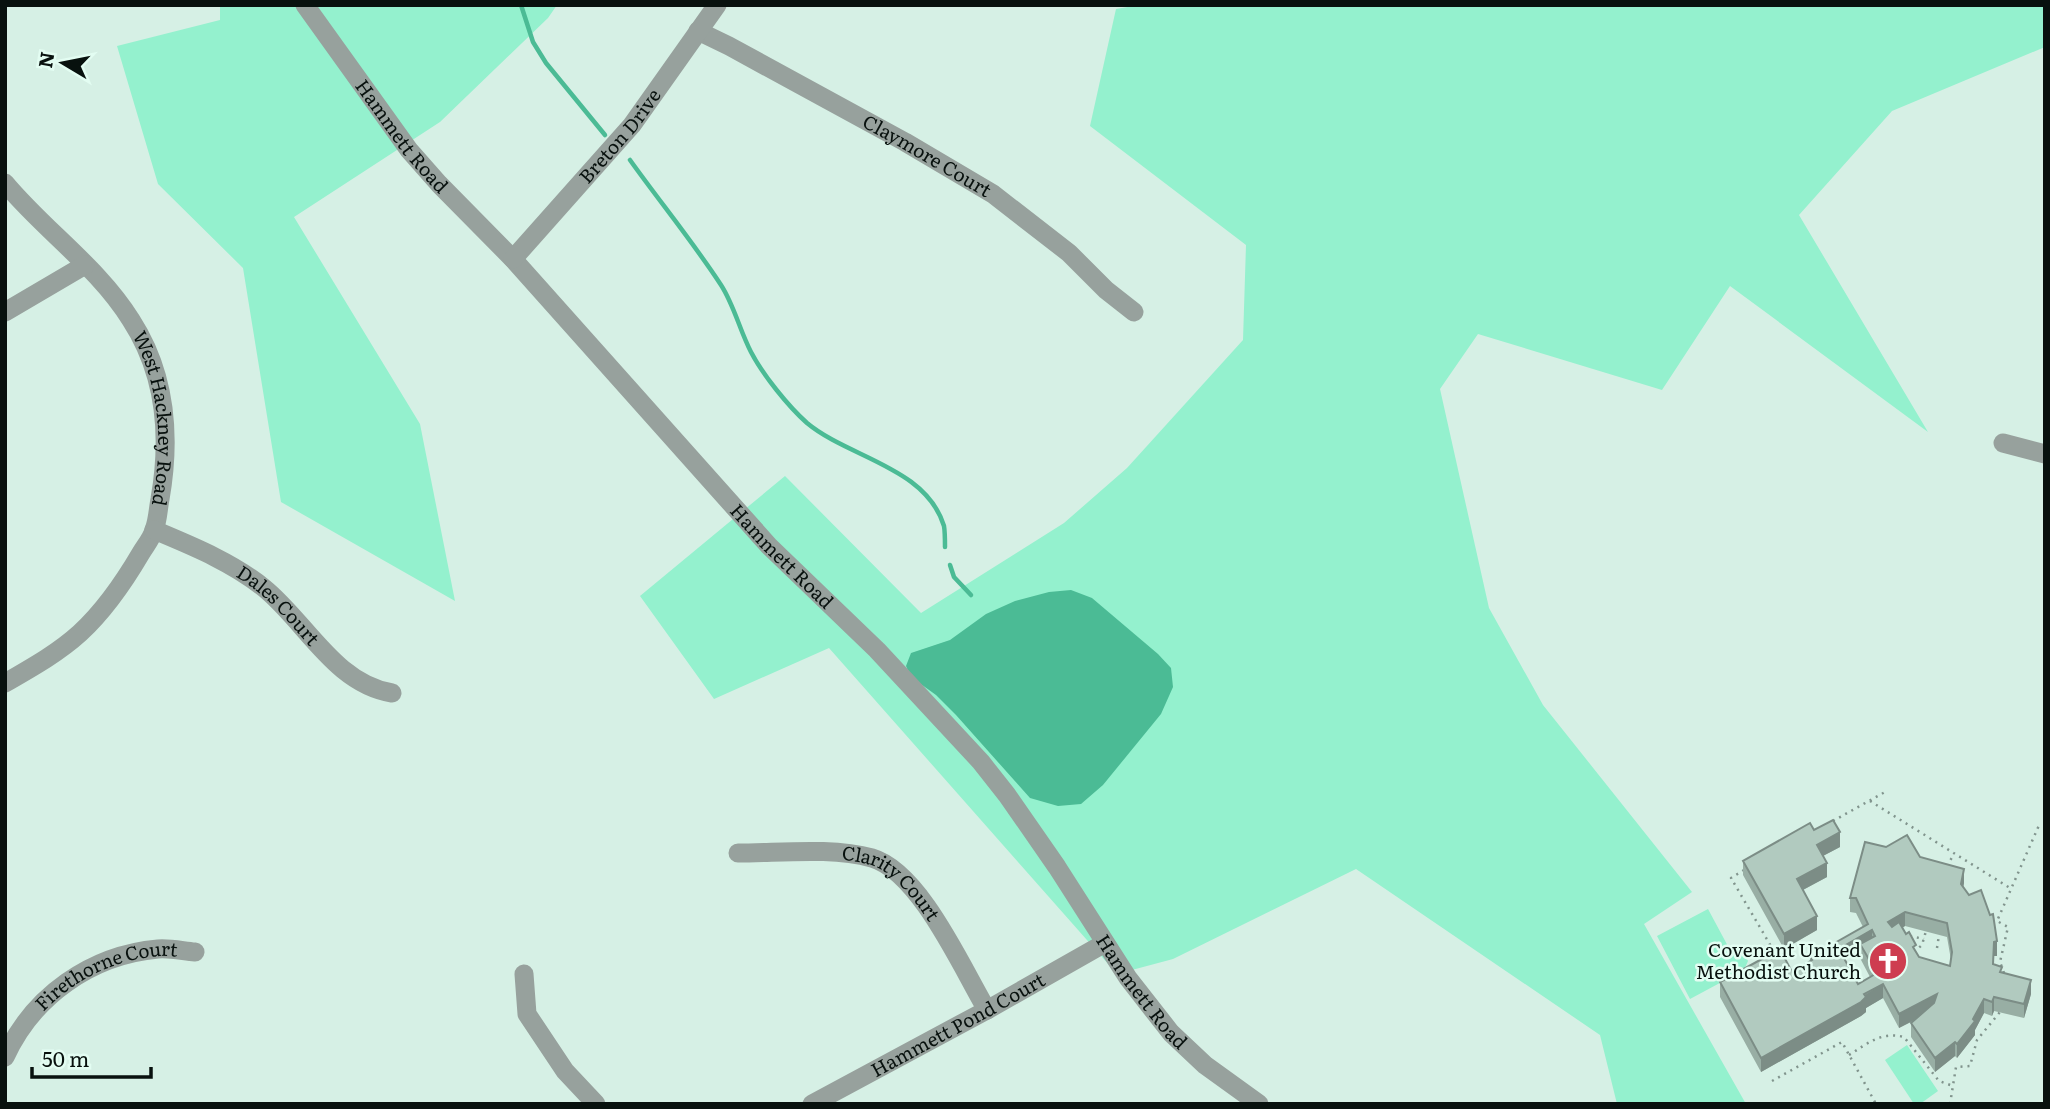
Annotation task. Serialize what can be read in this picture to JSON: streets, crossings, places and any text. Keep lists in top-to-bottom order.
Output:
{
  "streets": {
    "street": [
      "Hammett Road",
      "Breton Drive",
      "Claymore Court",
      "West Hackney Road",
      "Dales Court",
      "Clarity Court",
      "Firethorne Court",
      "Hammett Pond Court"
    ]
  },
  "crossings": [
    ["Hammett Road", "Breton Drive"],
    ["Hammett Road", "Hammett Pond Court"],
    ["Breton Drive", "Claymore Court"],
    ["West Hackney Road", "Dales Court"],
    ["Clarity Court", "Hammett Pond Court"]
  ],
  "places": {
    "church": ["Covenant United Methodist Church"]
  },
  "scale_bar": "50 m",
  "north": "left"
}
